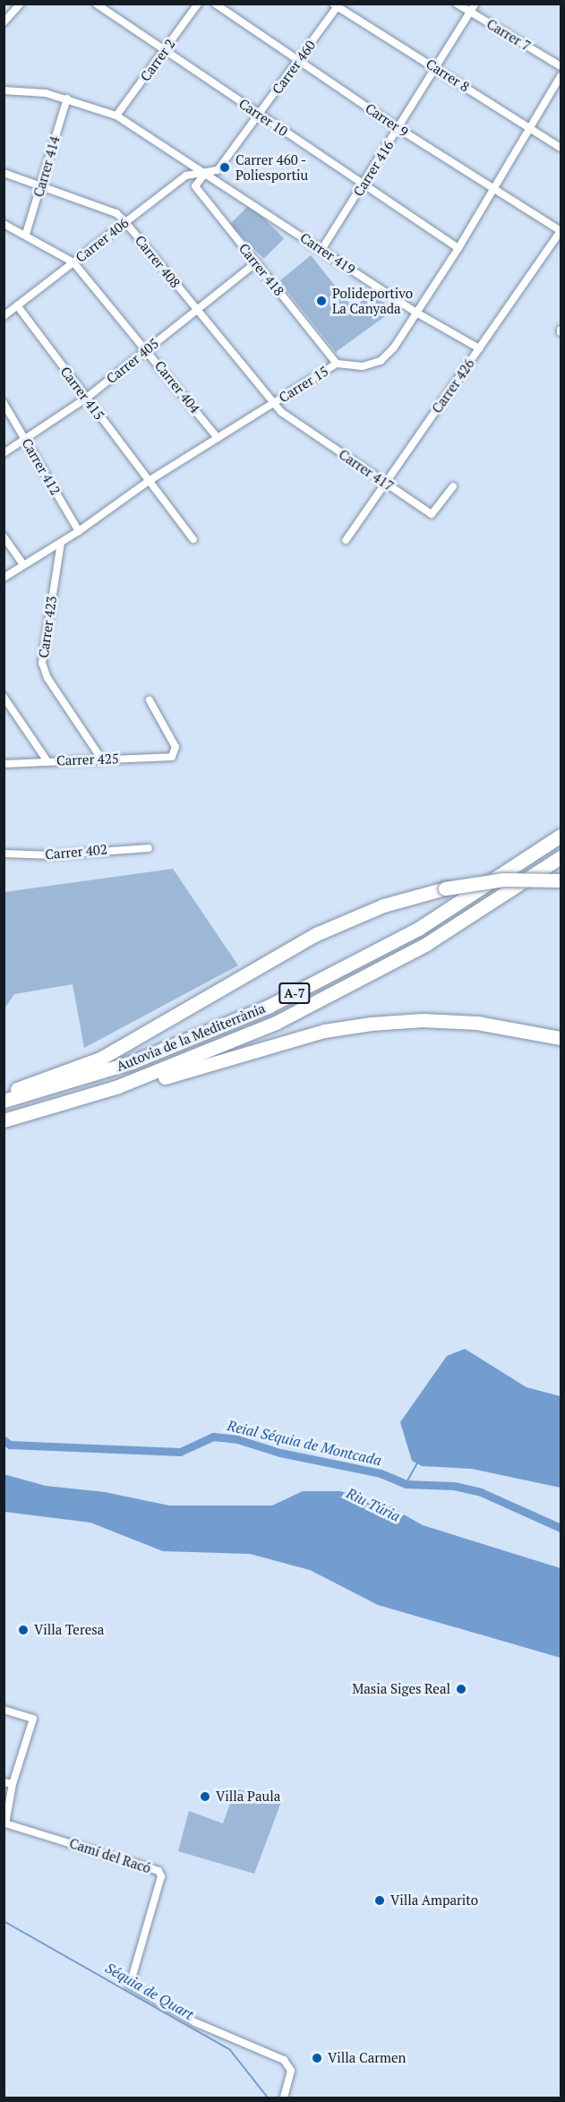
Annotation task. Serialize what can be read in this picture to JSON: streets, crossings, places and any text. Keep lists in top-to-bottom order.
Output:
{
  "streets": {
    "highway": ["A-7", "Autovia de la Mediterrània"],
    "street": [
      "Carrer 7",
      "Carrer 2",
      "Carrer 460",
      "Carrer 8",
      "Carrer 10",
      "Carrer 9",
      "Carrer 414",
      "Carrer 416",
      "Carrer 406",
      "Carrer 419",
      "Carrer 408",
      "Carrer 418",
      "Carrer 405",
      "Carrer 15",
      "Carrer 426",
      "Carrer 404",
      "Carrer 415",
      "Carrer 412",
      "Carrer 417",
      "Carrer 423",
      "Carrer 425",
      "Carrer 402",
      "Camí del Racó"
    ]
  },
  "crossings": [
    ["Carrer 7", "Carrer 416"],
    ["Carrer 2", "Carrer 10"],
    ["Carrer 2", "Carrer 419"],
    ["Carrer 460", "Carrer 8"],
    ["Carrer 460", "Carrer 10"],
    ["Carrer 460", "Carrer 9"],
    ["Carrer 460", "Carrer 406"],
    ["Carrer 460", "Carrer 419"],
    ["Carrer 460", "Carrer 418"],
    ["Carrer 8", "Carrer 416"],
    ["Carrer 8", "Carrer 15"],
    ["Carrer 10", "Carrer 416"],
    ["Carrer 10", "Carrer 15"],
    ["Carrer 9", "Carrer 416"],
    ["Carrer 9", "Carrer 15"],
    ["Carrer 9", "Carrer 426"],
    ["Carrer 414", "Carrer 419"],
    ["Carrer 414", "Carrer 408"],
    ["Carrer 414", "Carrer 404"],
    ["Carrer 416", "Carrer 419"],
    ["Carrer 406", "Carrer 419"],
    ["Carrer 406", "Carrer 408"],
    ["Carrer 406", "Carrer 418"],
    ["Carrer 406", "Carrer 404"],
    ["Carrer 406", "Carrer 415"],
    ["Carrer 419", "Carrer 418"],
    ["Carrer 419", "Carrer 15"],
    ["Carrer 419", "Carrer 426"],
    ["Carrer 408", "Carrer 405"],
    ["Carrer 408", "Carrer 15"],
    ["Carrer 408", "Carrer 417"],
    ["Carrer 418", "Carrer 405"],
    ["Carrer 418", "Carrer 15"],
    ["Carrer 405", "Carrer 404"],
    ["Carrer 405", "Carrer 415"],
    ["Carrer 405", "Carrer 412"],
    ["Carrer 15", "Carrer 404"],
    ["Carrer 15", "Carrer 415"],
    ["Carrer 15", "Carrer 412"],
    ["Carrer 15", "Carrer 417"],
    ["Carrer 15", "Carrer 423"],
    ["Carrer 426", "Carrer 417"],
    ["Carrer 423", "Carrer 425"]
  ],
  "water": ["Reial Séquia de Montcada", "Riu Túria", "Séquia de Quart"],
  "places": [
    "Carrer 460 - Poliesportiu",
    "Polideportivo La Canyada",
    "Villa Teresa",
    "Masia Siges Real",
    "Villa Paula",
    "Villa Amparito",
    "Villa Carmen"
  ]
}
